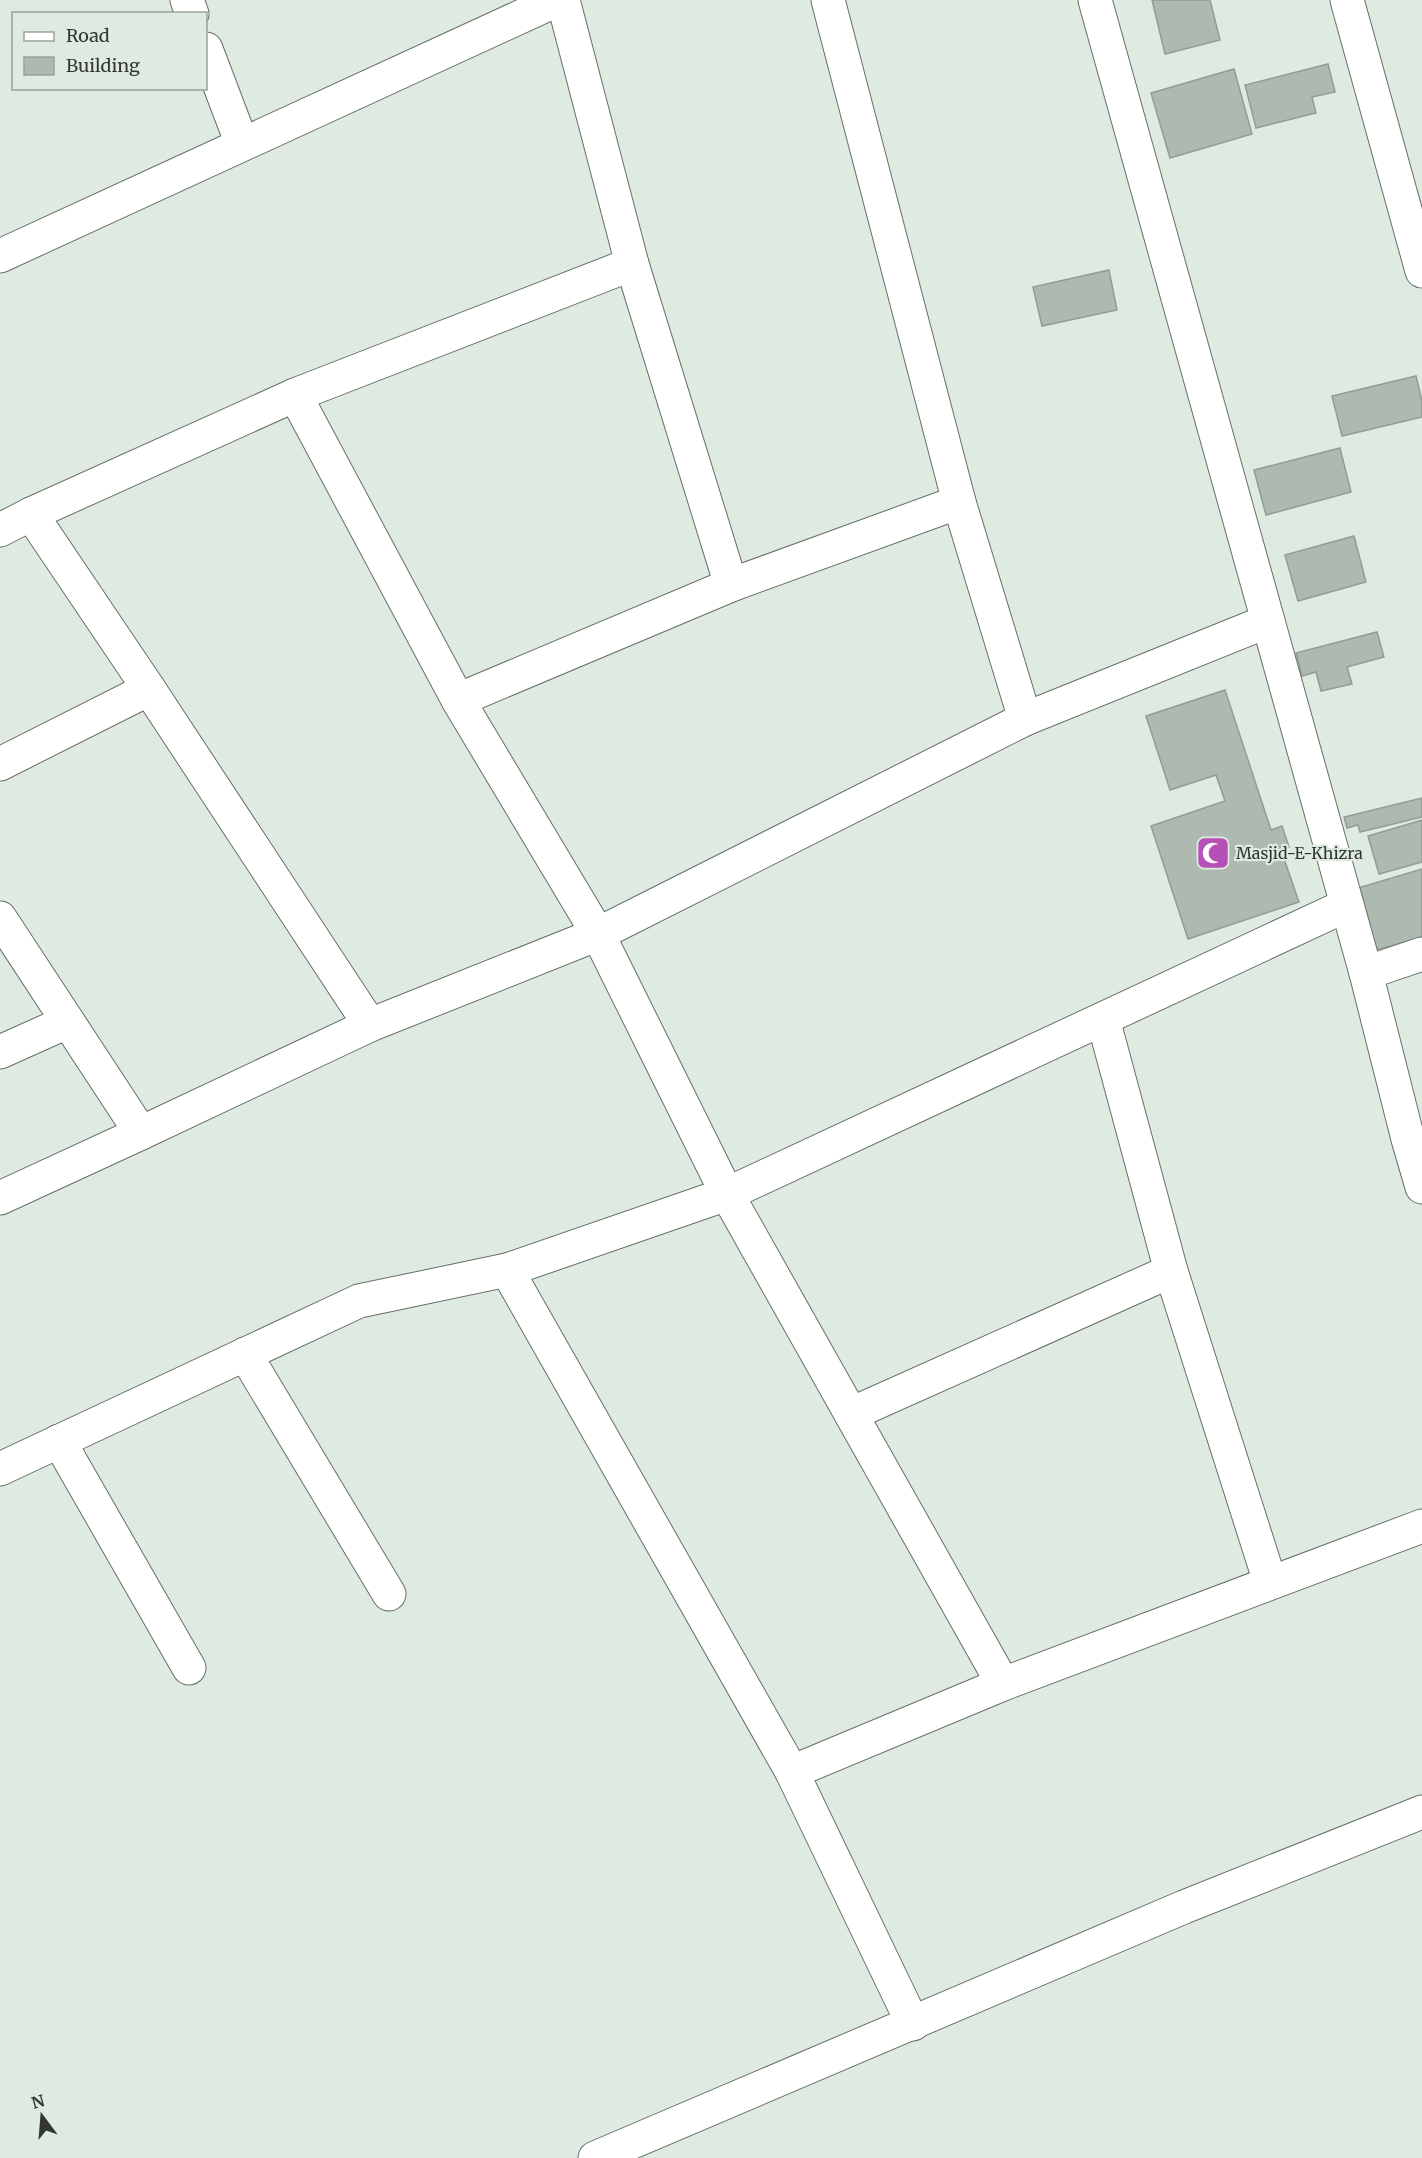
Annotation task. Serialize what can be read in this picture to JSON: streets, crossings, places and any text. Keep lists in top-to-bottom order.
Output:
{
  "places": {
    "mosque": ["Masjid-E-Khizra"]
  },
  "legend": ["Road", "Building"],
  "north": "top"
}
